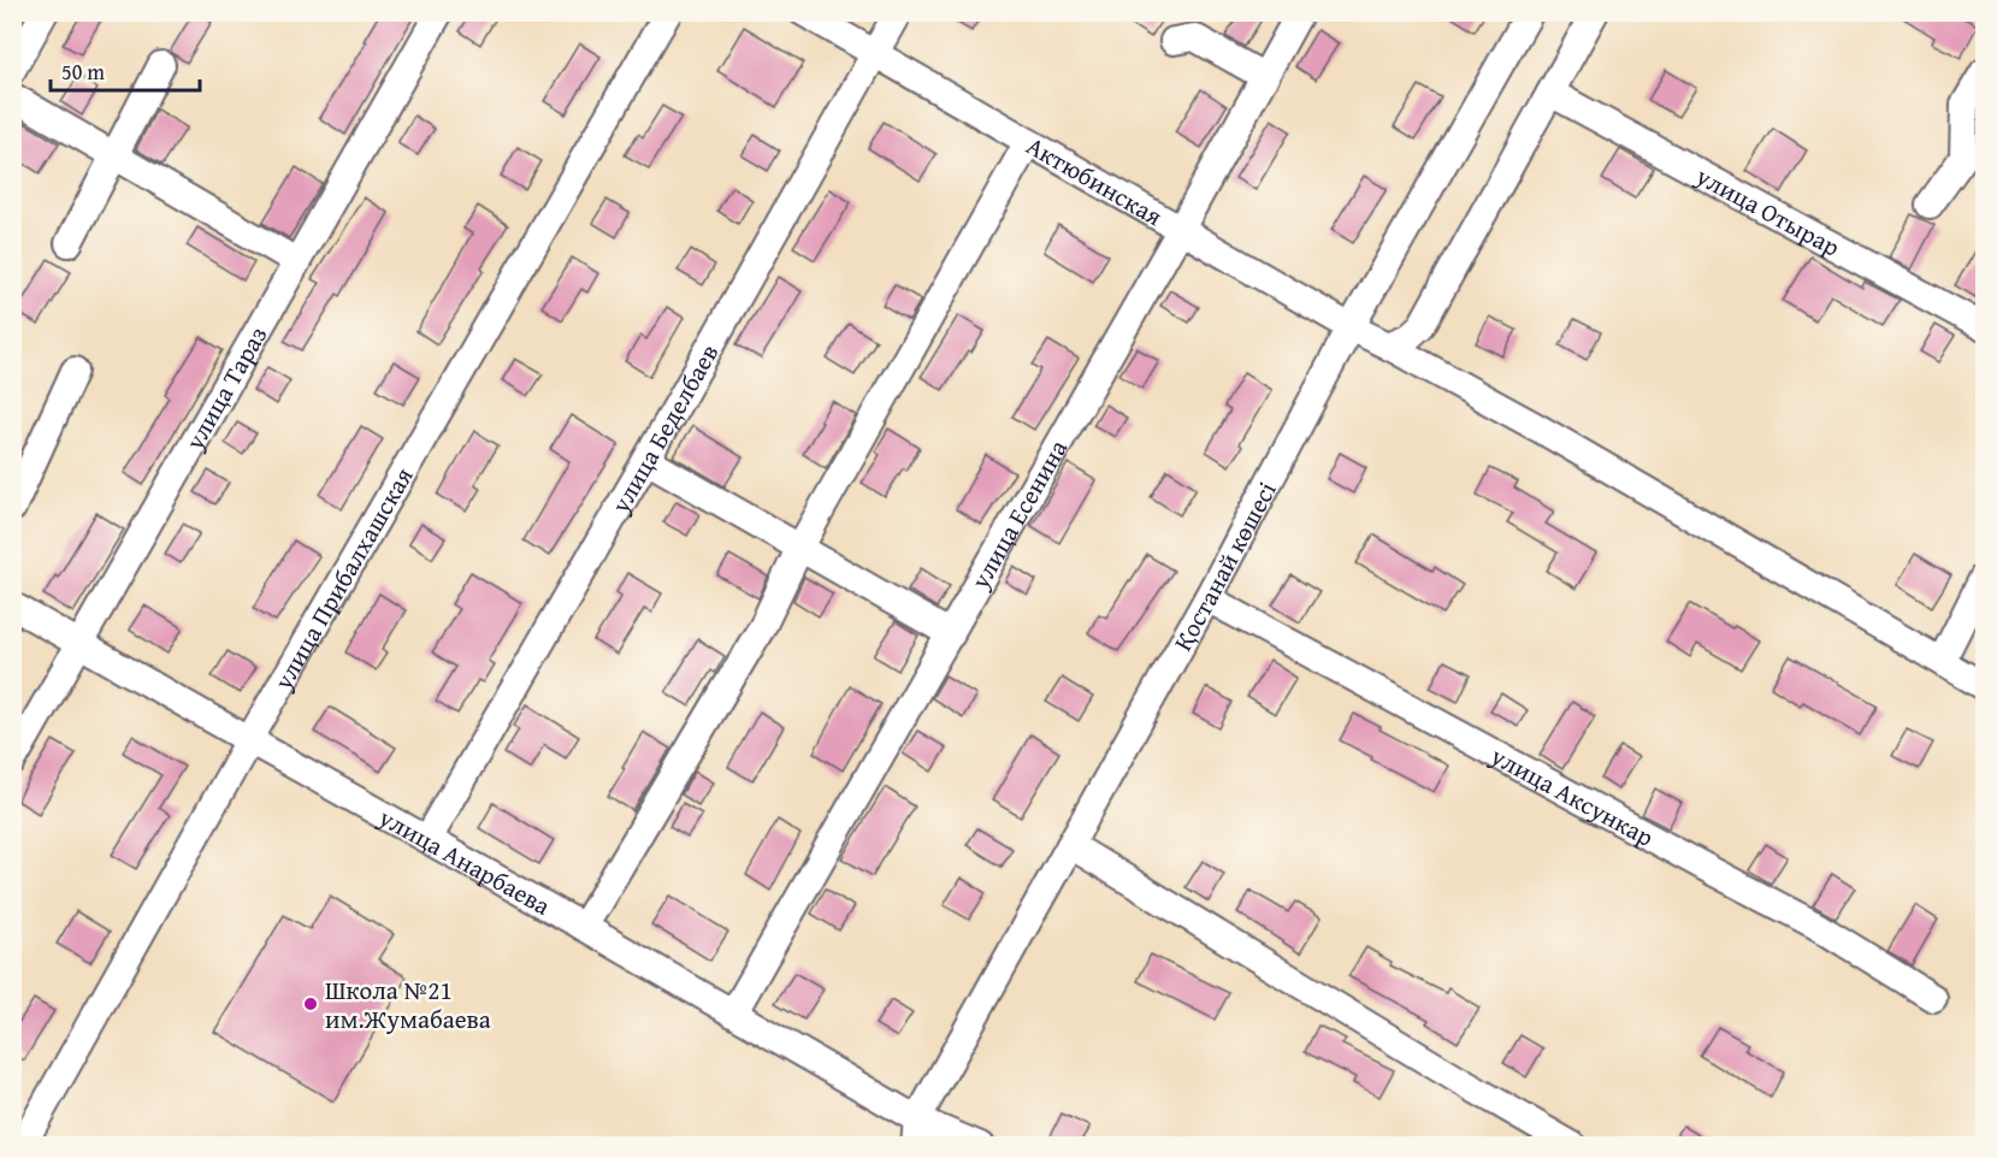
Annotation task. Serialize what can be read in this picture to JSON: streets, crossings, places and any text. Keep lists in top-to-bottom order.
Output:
{
  "streets": {
    "street": [
      "Актюбинская",
      "улица Отырар",
      "улица Тараз",
      "улица Беделбаев",
      "улица Есенина",
      "Қостанай көшесі",
      "улица Прибалхашская",
      "улица Аксункар",
      "улица Анарбаева"
    ]
  },
  "crossings": [
    ["Актюбинская", "улица Беделбаев"],
    ["Актюбинская", "улица Есенина"],
    ["Актюбинская", "Қостанай көшесі"],
    ["улица Тараз", "улица Анарбаева"],
    ["улица Беделбаев", "улица Анарбаева"],
    ["улица Есенина", "улица Анарбаева"],
    ["Қостанай көшесі", "улица Аксункар"],
    ["Қостанай көшесі", "улица Анарбаева"],
    ["улица Прибалхашская", "улица Анарбаева"]
  ],
  "places": ["Школа №21 им.Жумабаева"],
  "scale_bar": "50 m"
}
